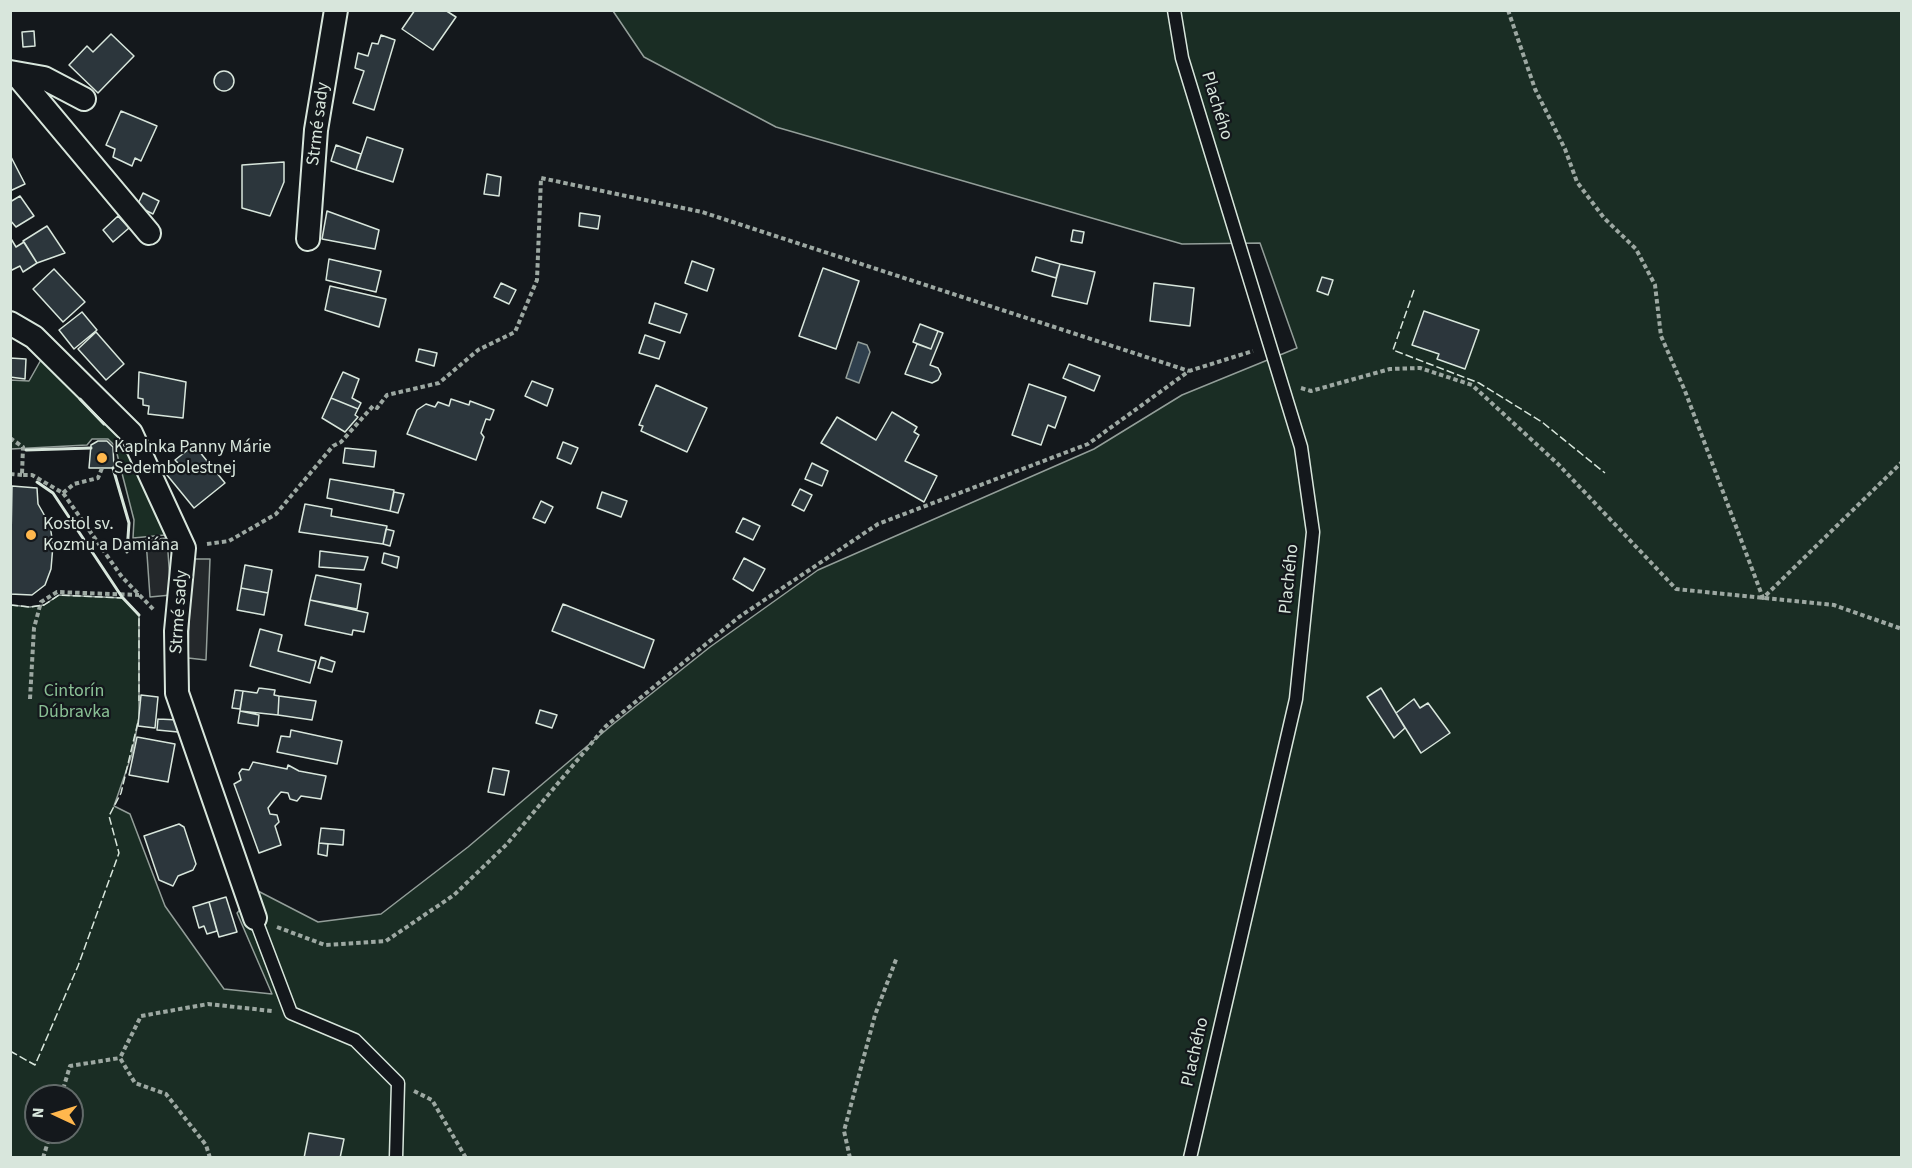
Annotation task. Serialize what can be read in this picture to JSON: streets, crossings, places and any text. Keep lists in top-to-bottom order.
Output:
{
  "streets": {
    "street": ["Strmé sady"],
    "lane": ["Plachého"]
  },
  "parks": ["Cintorín Dúbravka"],
  "places": ["Kaplnka Panny Márie Sedembolestnej", "Kostol sv. Kozmu a Damiána"],
  "north": "left"
}
